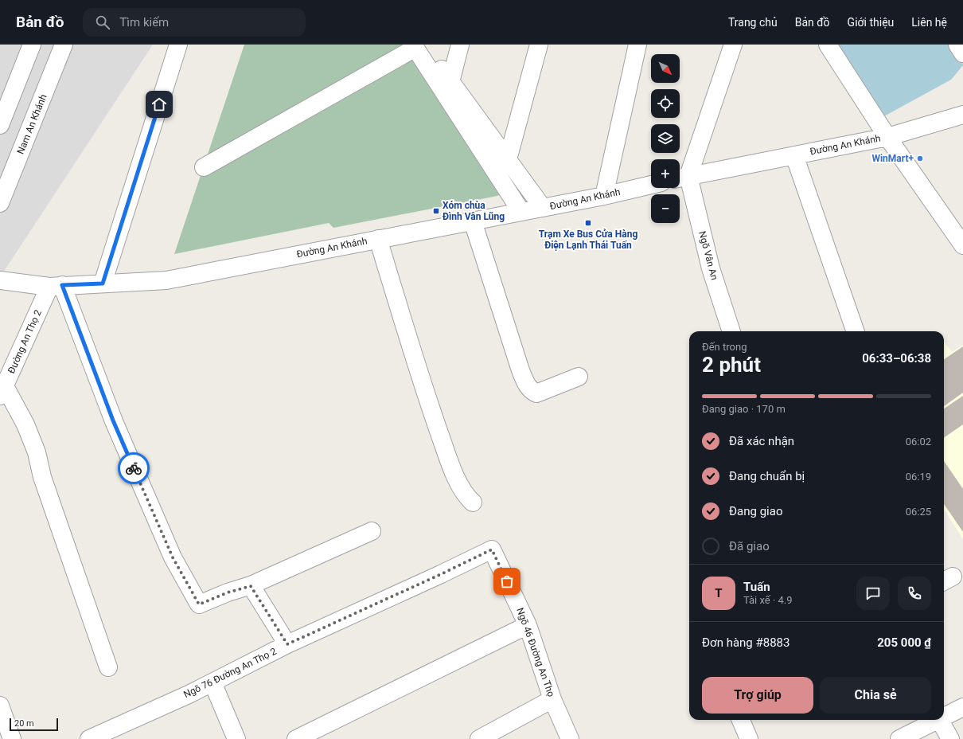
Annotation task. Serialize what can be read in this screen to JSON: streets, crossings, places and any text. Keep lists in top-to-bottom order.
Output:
{
  "streets": {
    "street": [
      "Nam An Khánh",
      "Đường An Khánh",
      "Ngõ Vân An",
      "Đường An Thọ 2",
      "Ngõ 46 Đường An Thọ",
      "Ngõ 76 Đường An Thọ 2"
    ]
  },
  "crossings": [
    ["Đường An Khánh", "Ngõ Vân An"],
    ["Đường An Khánh", "Đường An Thọ 2"],
    ["Ngõ 46 Đường An Thọ", "Ngõ 76 Đường An Thọ 2"]
  ],
  "places": {
    "other": ["WinMart+"],
    "transit": ["Xóm chùa Đình Vân Lũng", "Trạm Xe Bus Cửa Hàng Điện Lạnh Thái Tuấn"]
  },
  "scale_bar": "20 m",
  "north": "bottom right",
  "page": {
    "header": "Bản đồ",
    "search": "Tìm kiếm",
    "nav": [
      "Trang chủ",
      "Bản đồ",
      "Giới thiệu",
      "Liên hệ"
    ],
    "map_buttons": ["+", "−"],
    "heading": ["2 phút", "Đến trong", "06:33–06:38"],
    "panel": [
      "Tuấn",
      "Tài xế · 4.9",
      "Đơn hàng #8883",
      "205 000 ₫"
    ],
    "bar": "Đang giao · 170 m",
    "list": [
      ["Đã xác nhận", "06:02"],
      ["Đang chuẩn bị", "06:19"],
      ["Đang giao", "06:25"],
      "Đã giao"
    ],
    "round": "T",
    "buttons": ["Trợ giúp", "Chia sẻ"],
    "scale": "20 m"
  }
}
